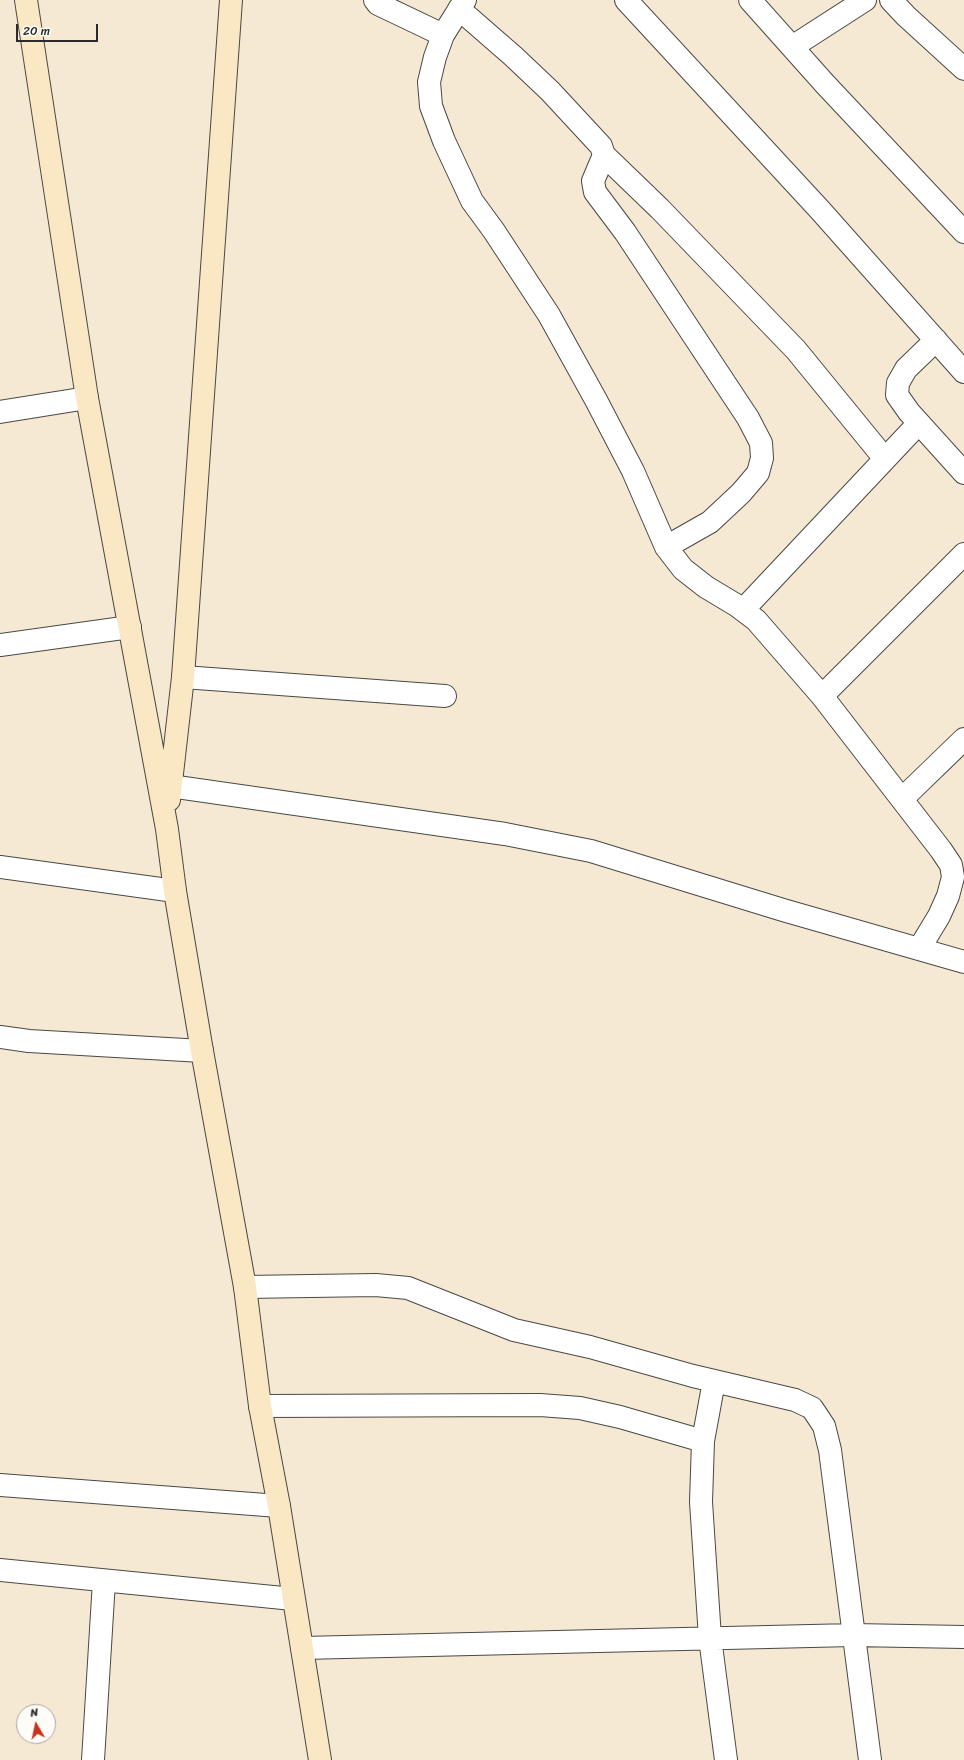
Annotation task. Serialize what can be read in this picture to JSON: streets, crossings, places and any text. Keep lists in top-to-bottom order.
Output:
{
  "scale_bar": "20 m",
  "north": "top"
}
